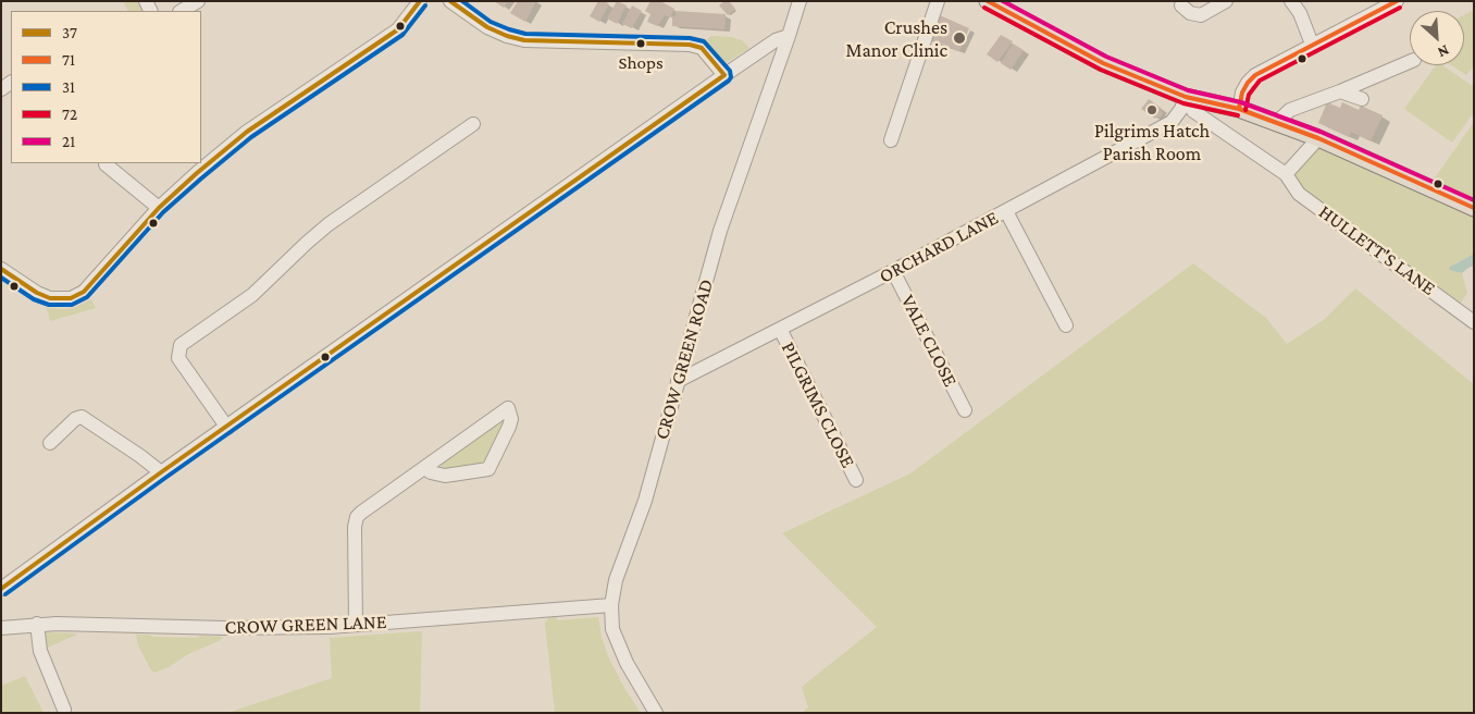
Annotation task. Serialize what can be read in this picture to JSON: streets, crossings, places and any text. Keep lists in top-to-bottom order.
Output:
{
  "streets": {
    "street": [
      "ORCHARD LANE",
      "HULLETT'S LANE",
      "VALE CLOSE",
      "CROW GREEN ROAD",
      "PILGRIMS CLOSE",
      "CROW GREEN LANE"
    ]
  },
  "crossings": [
    ["ORCHARD LANE", "HULLETT'S LANE"],
    ["ORCHARD LANE", "VALE CLOSE"],
    ["ORCHARD LANE", "CROW GREEN ROAD"],
    ["ORCHARD LANE", "PILGRIMS CLOSE"],
    ["CROW GREEN ROAD", "CROW GREEN LANE"]
  ],
  "places": ["Crushes Manor Clinic", "Shops", "Pilgrims Hatch Parish Room"],
  "lines": [
    "transit line 37",
    "transit line 71",
    "transit line 31",
    "transit line 21",
    "transit line 72"
  ],
  "legend": [
    "37",
    "71",
    "31",
    "72",
    "21"
  ],
  "north": "bottom right"
}
